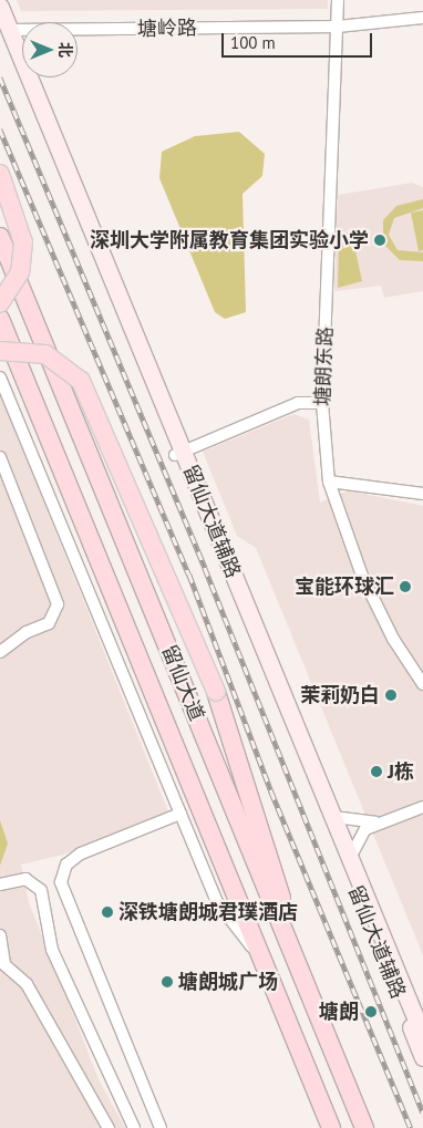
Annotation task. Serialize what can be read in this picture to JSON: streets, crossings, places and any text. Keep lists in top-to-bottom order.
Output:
{
  "streets": {
    "main road": ["留仙大道辅路", "留仙大道"],
    "street": ["塘岭路", "塘朗东路"]
  },
  "crossings": [
    ["塘岭路", "塘朗东路"],
    ["塘岭路", "留仙大道辅路"]
  ],
  "places": [
    "深圳大学附属教育集团实验小学",
    "宝能环球汇",
    "茉莉奶白",
    "J栋",
    "深铁塘朗城君璞酒店",
    "塘朗城广场",
    "塘朗"
  ],
  "scale_bar": "100 m",
  "north": "right"
}
